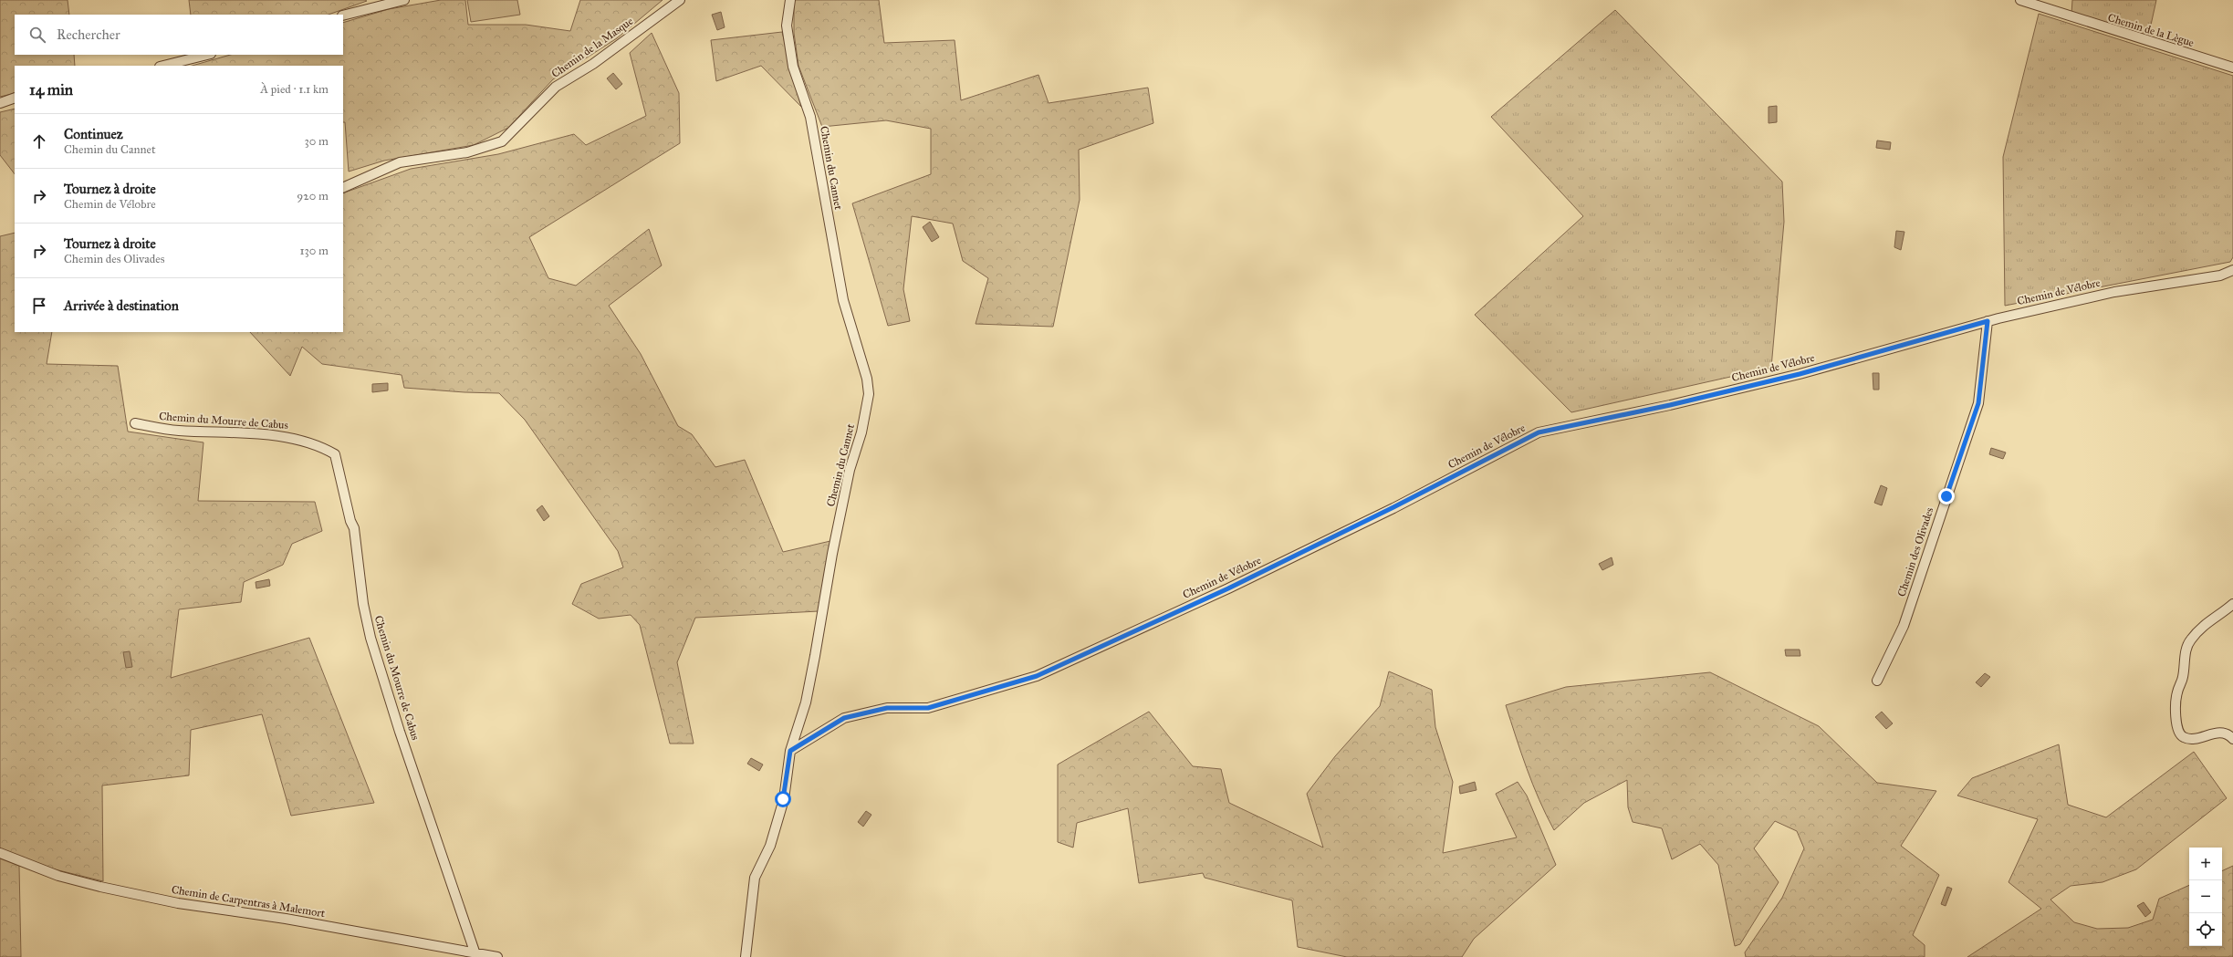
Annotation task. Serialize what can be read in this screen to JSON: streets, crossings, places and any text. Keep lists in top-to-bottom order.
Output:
{
  "streets": {
    "street": [
      "Chemin de la Lègue",
      "Chemin de la Masque",
      "Chemin du Cannet",
      "Chemin de Vélobre",
      "Chemin du Mourre de Cabus",
      "Chemin des Olivades",
      "Chemin de Carpentras à Malemort"
    ]
  },
  "crossings": [
    ["Chemin du Cannet", "Chemin de Vélobre"],
    ["Chemin de Vélobre", "Chemin des Olivades"],
    ["Chemin du Mourre de Cabus", "Chemin de Carpentras à Malemort"]
  ],
  "page": {
    "search": "Rechercher",
    "heading": ["14 min", "À pied · 1.1 km"],
    "list": [
      ["Continuez", "Chemin du Cannet", "30 m"],
      ["Tournez à droite", "Chemin de Vélobre", "920 m"],
      ["Tournez à droite", "Chemin des Olivades", "130 m"],
      "Arrivée à destination"
    ],
    "map_buttons": ["+", "−"]
  }
}
